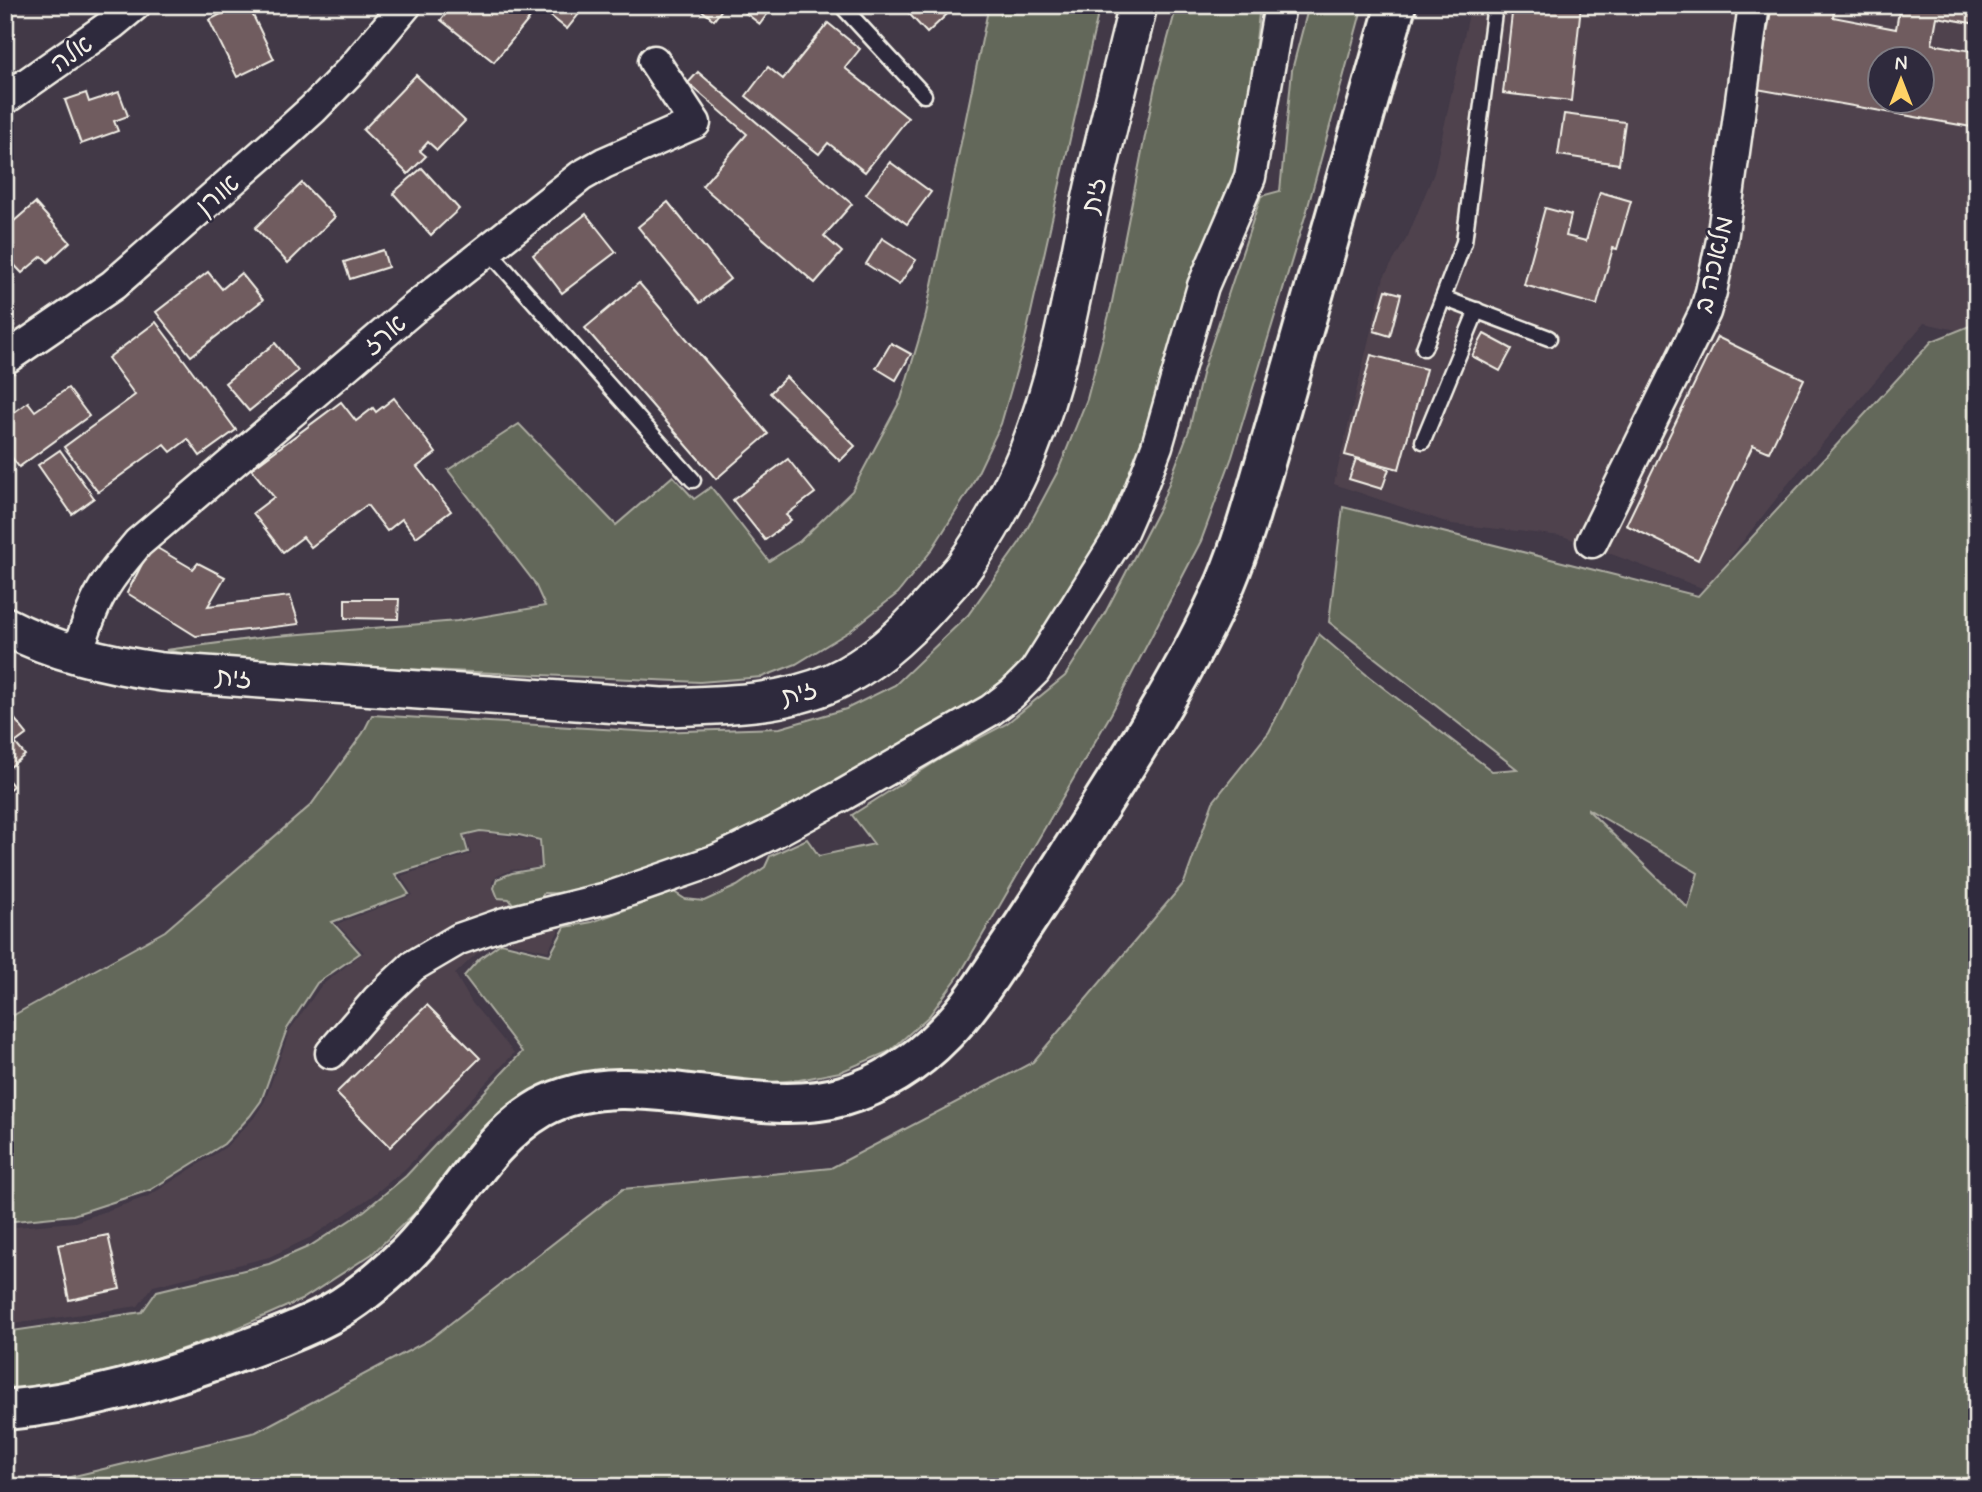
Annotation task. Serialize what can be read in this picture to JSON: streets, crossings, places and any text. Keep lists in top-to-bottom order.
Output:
{
  "streets": {
    "street": [
      "אלה",
      "אורן",
      "זית",
      "מלאכה ב",
      "ארז"
    ]
  },
  "crossings": [
    ["זית", "ארז"]
  ],
  "north": "top"
}
